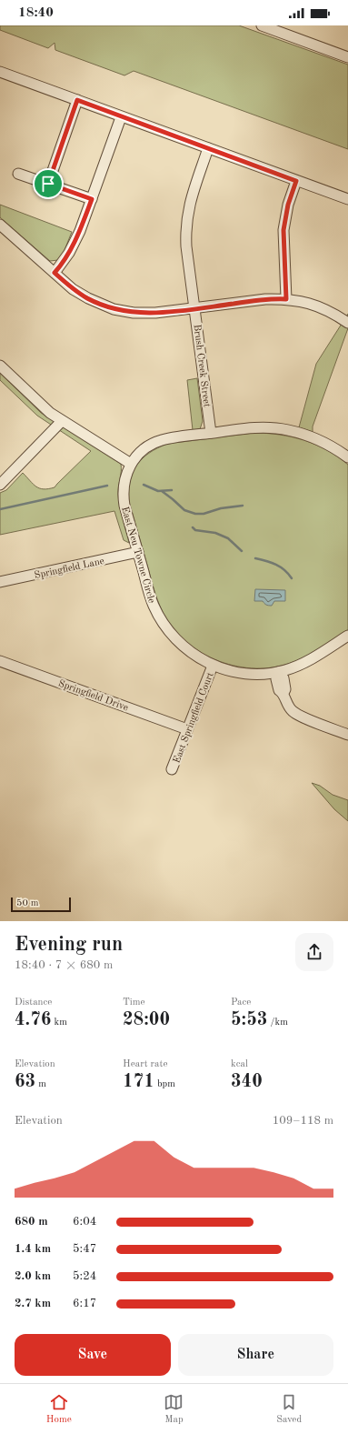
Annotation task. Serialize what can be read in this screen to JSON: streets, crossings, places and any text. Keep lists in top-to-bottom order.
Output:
{
  "streets": {
    "street": [
      "Brush Creek Street",
      "East Neu Towne Circle",
      "Springfield Lane",
      "Springfield Drive",
      "East Springfield Court"
    ]
  },
  "crossings": [
    ["East Neu Towne Circle", "Springfield Lane"],
    ["East Neu Towne Circle", "East Springfield Court"],
    ["Springfield Drive", "East Springfield Court"]
  ],
  "scale_bar": "50 m",
  "page": {
    "status": "18:40",
    "scale": "50 m",
    "heading": ["Evening run", "18:40 · 7 × 680 m"],
    "stats": [
      ["Distance", "4.76 km"],
      ["Time", "28:00"],
      ["Pace", "5:53 /km"],
      ["Elevation", "63 m"],
      ["Heart rate", "171 bpm"],
      ["kcal", "340"]
    ],
    "chart": ["Elevation", "109–118 m"],
    "list": [
      {
        "name": "680 m",
        "note": "6:04"
      },
      {
        "name": "1.4 km",
        "note": "5:47"
      },
      {
        "name": "2.0 km",
        "note": "5:24"
      },
      {
        "name": "2.7 km",
        "note": "6:17"
      }
    ],
    "buttons": ["Save", "Share"],
    "tabs": ["Home", "Map", "Saved"]
  }
}
